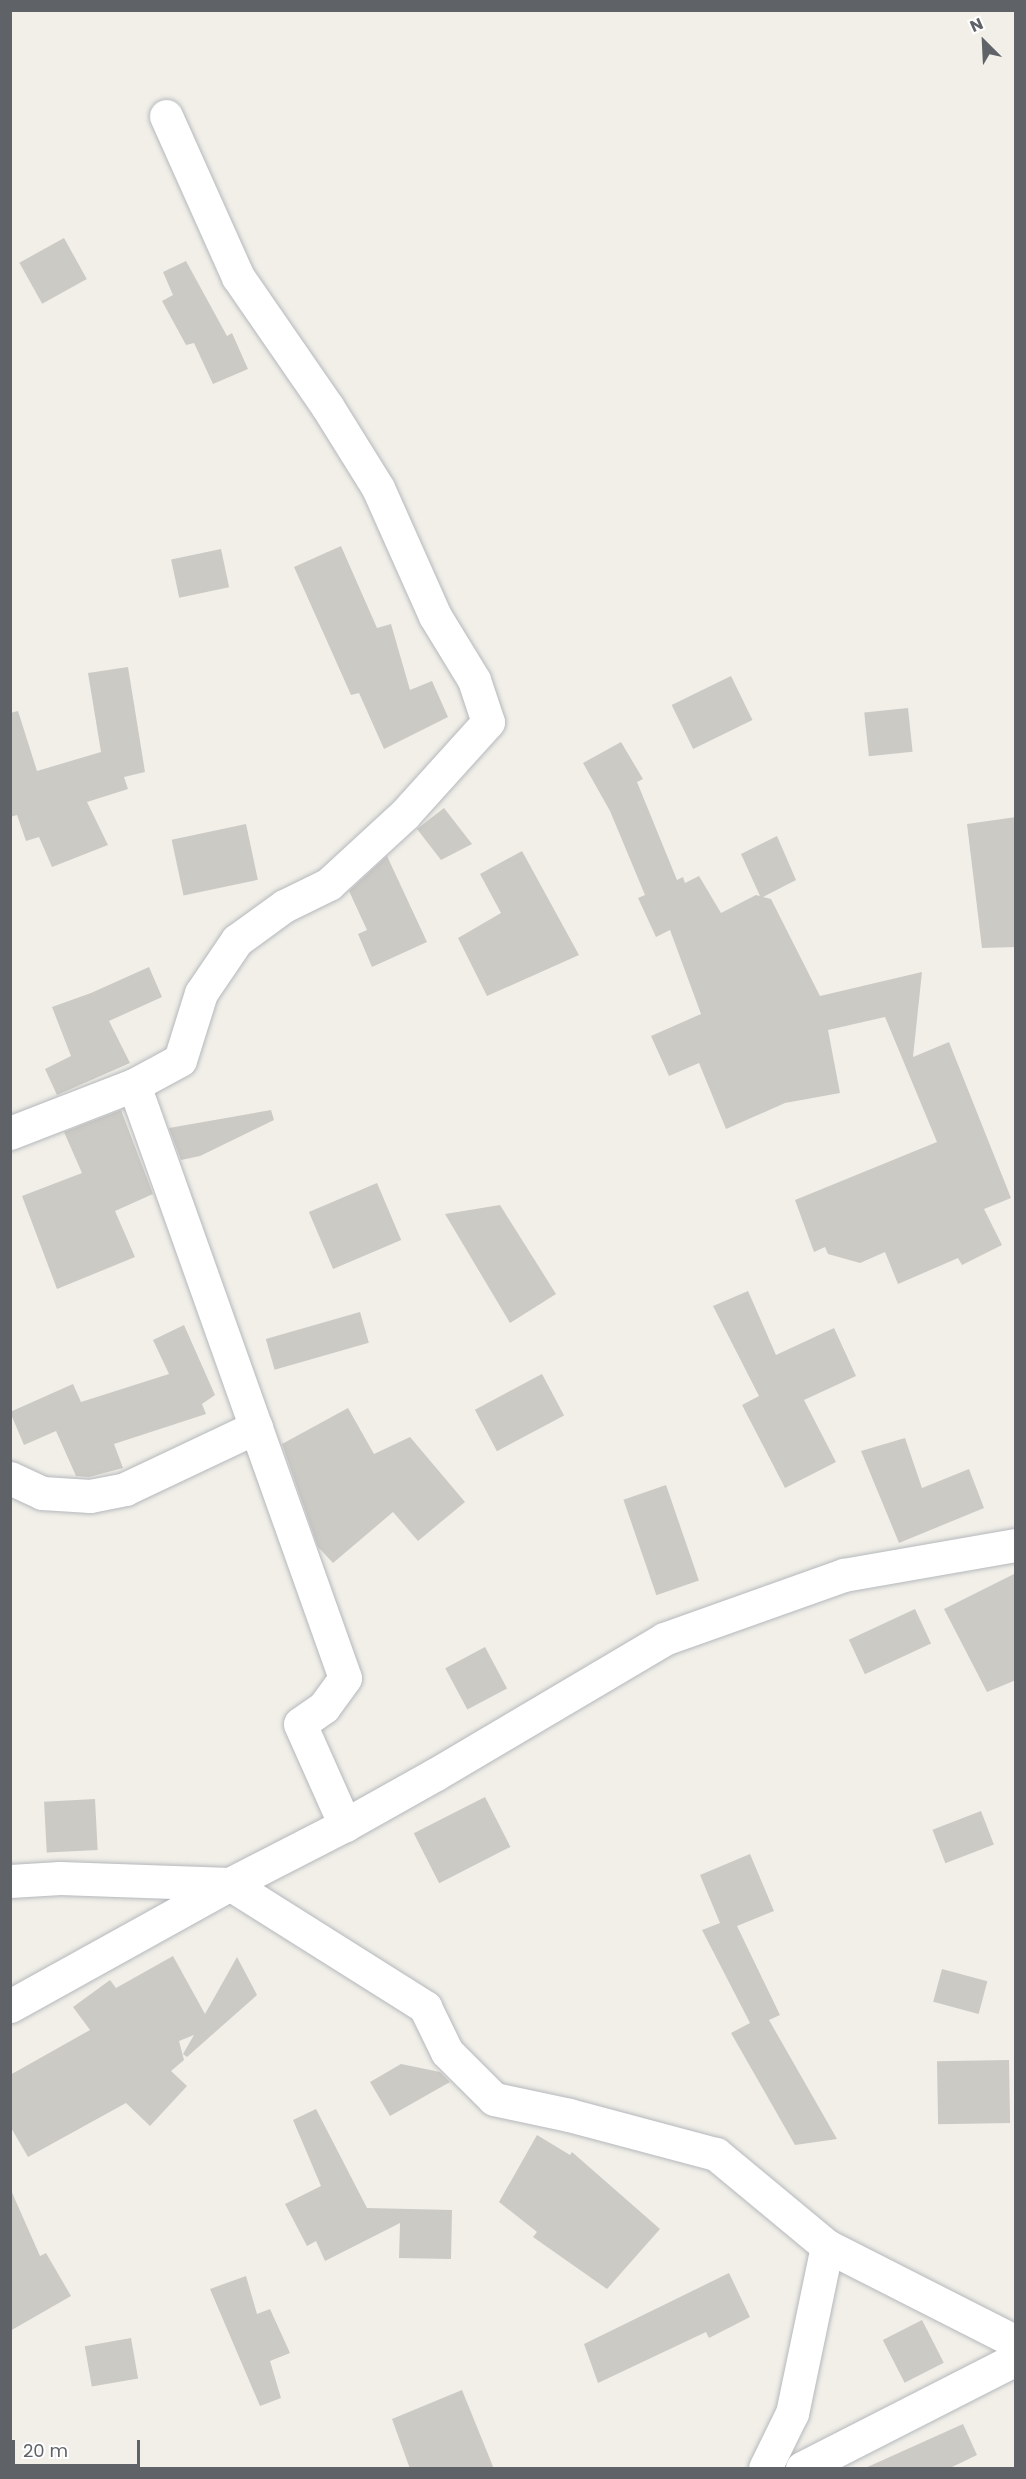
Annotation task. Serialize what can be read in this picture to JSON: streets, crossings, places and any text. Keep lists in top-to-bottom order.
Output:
{
  "scale_bar": "20 m",
  "north": "top left"
}
